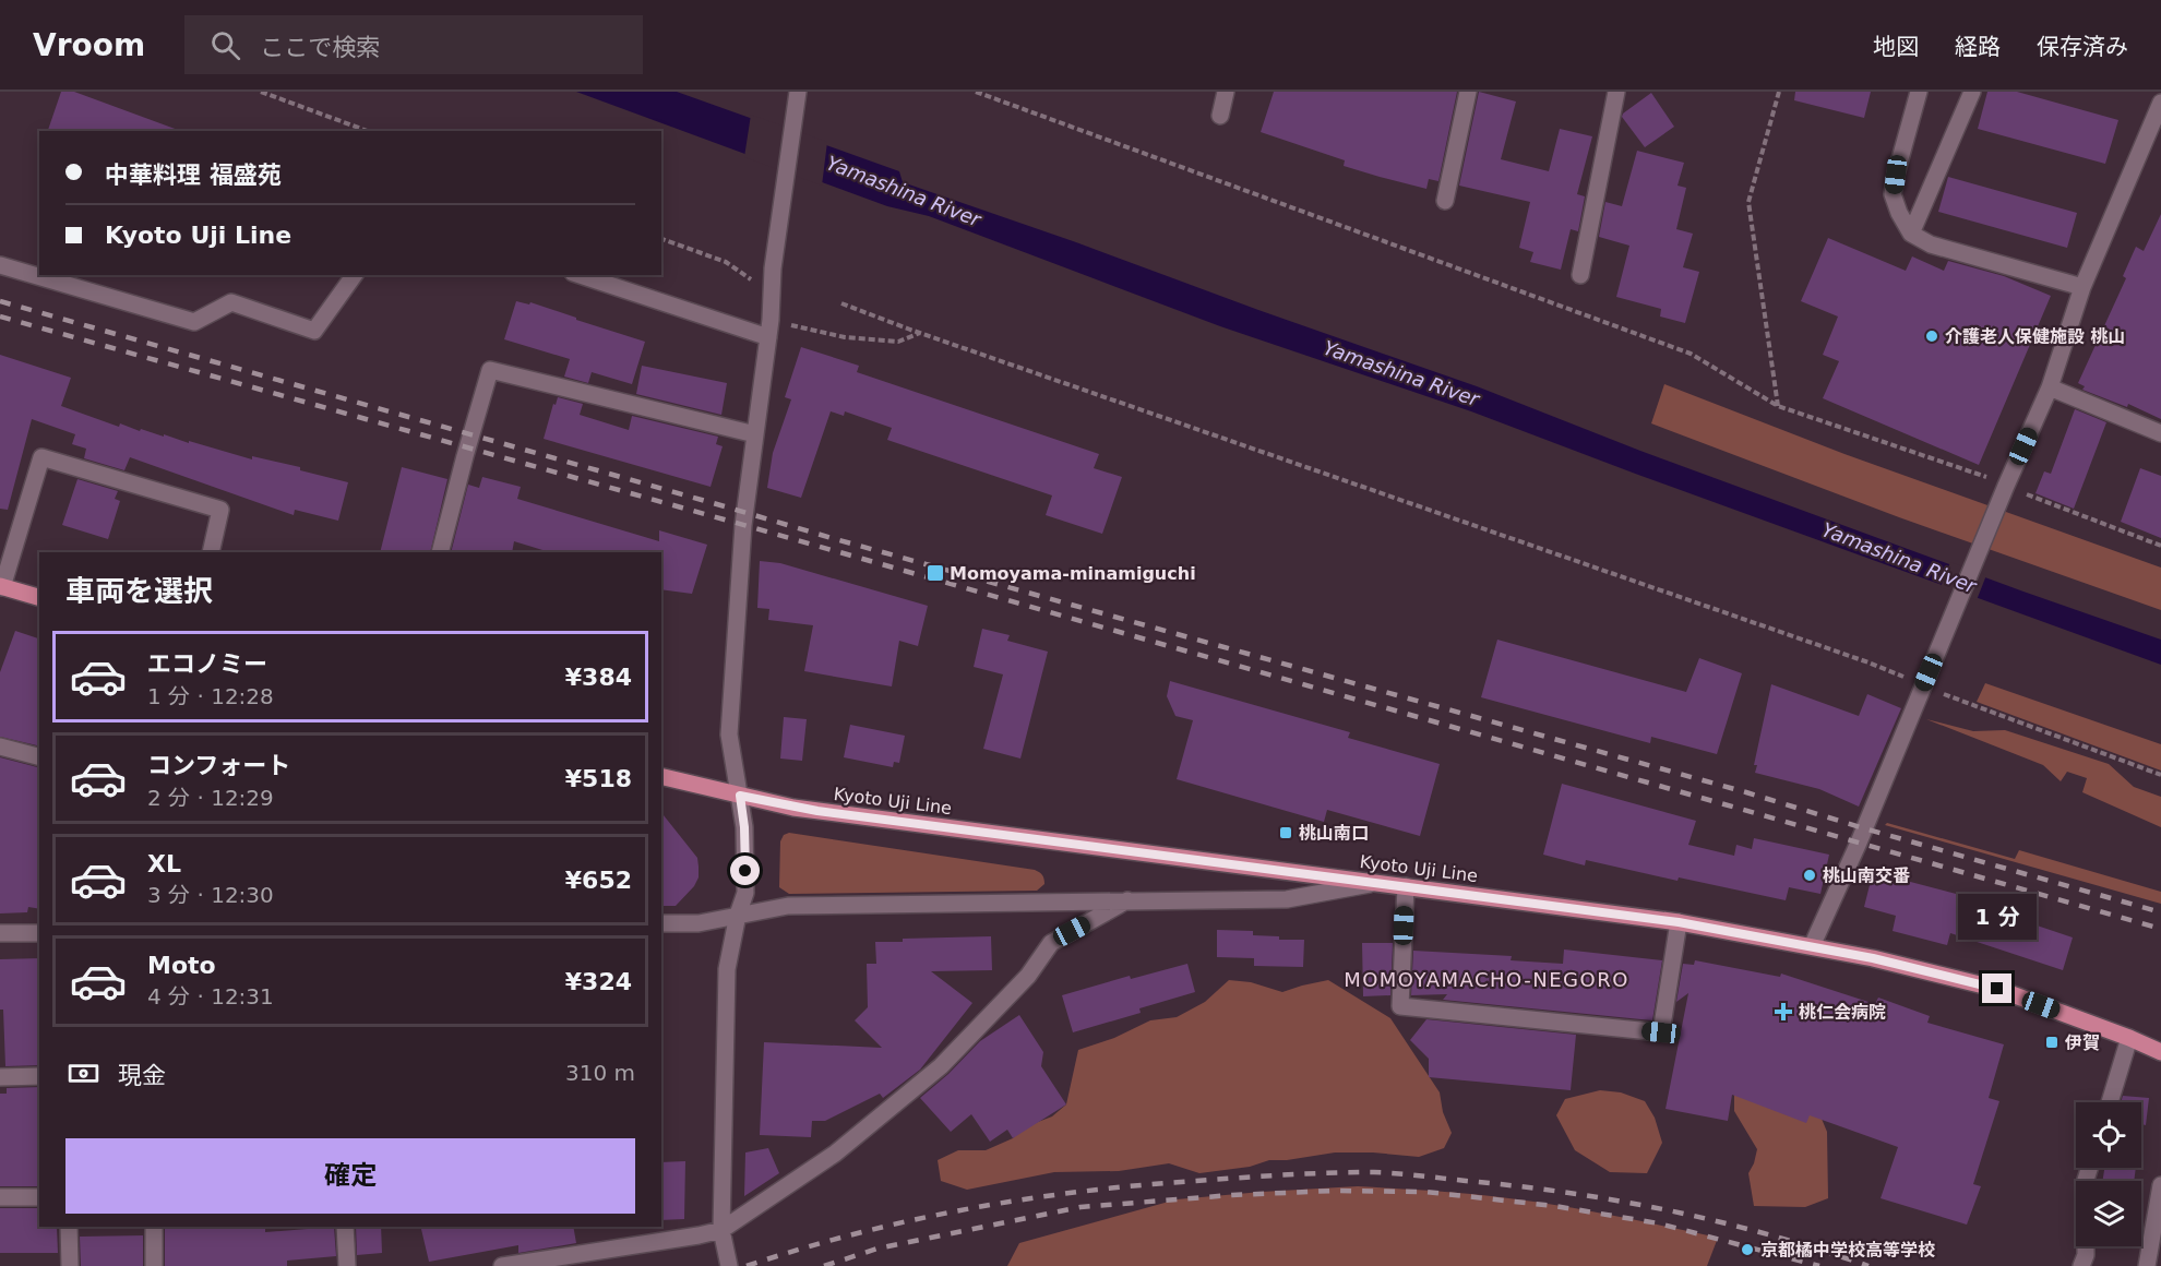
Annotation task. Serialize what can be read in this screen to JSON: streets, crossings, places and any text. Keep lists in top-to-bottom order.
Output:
{
  "streets": {
    "main road": ["Kyoto Uji Line"]
  },
  "districts": ["MOMOYAMACHO-NEGORO"],
  "water": ["Yamashina River"],
  "places": {
    "other": ["介護老人保健施設 桃山", "桃山南交番", "京都橘中学校高等学校"],
    "transit": ["Momoyama-minamiguchi", "桃山南口", "伊賀"],
    "health": ["桃仁会病院"]
  },
  "page": {
    "header": "Vroom",
    "search": "ここで検索",
    "nav": ["地図", "経路", "保存済み"],
    "banner": ["中華料理 福盛苑", "Kyoto Uji Line"],
    "heading": "車両を選択",
    "list": [
      {
        "name": "エコノミー",
        "note": "1 分 · 12:28",
        "value": "¥384"
      },
      {
        "name": "コンフォート",
        "note": "2 分 · 12:29",
        "value": "¥518"
      },
      {
        "name": "XL",
        "note": "3 分 · 12:30",
        "value": "¥652"
      },
      {
        "name": "Moto",
        "note": "4 分 · 12:31",
        "value": "¥324"
      }
    ],
    "bubble": "1 分",
    "pay": ["現金", "310 m"],
    "buttons": "確定"
  }
}
